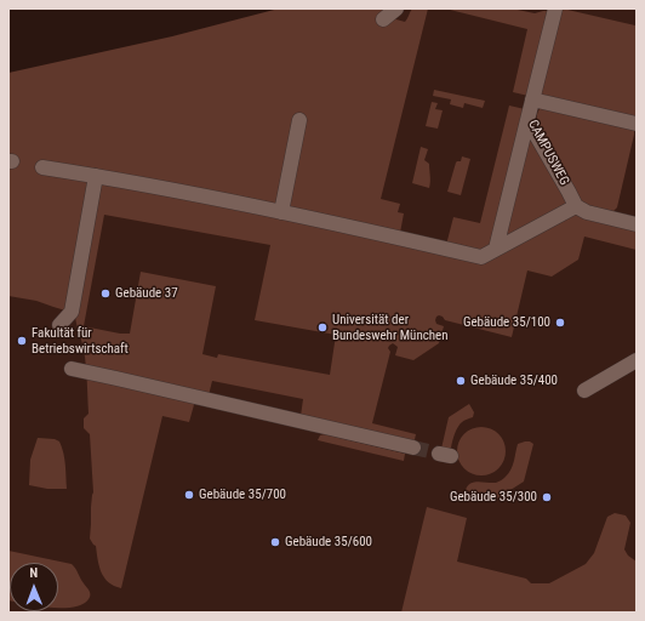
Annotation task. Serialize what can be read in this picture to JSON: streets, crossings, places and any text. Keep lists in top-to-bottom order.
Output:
{
  "streets": {
    "street": ["CAMPUSWEG"]
  },
  "places": [
    "Gebäude 37",
    "Gebäude 35/100",
    "Universität der Bundeswehr München",
    "Fakultät für Betriebswirtschaft",
    "Gebäude 35/400",
    "Gebäude 35/700",
    "Gebäude 35/300",
    "Gebäude 35/600"
  ],
  "north": "top"
}
